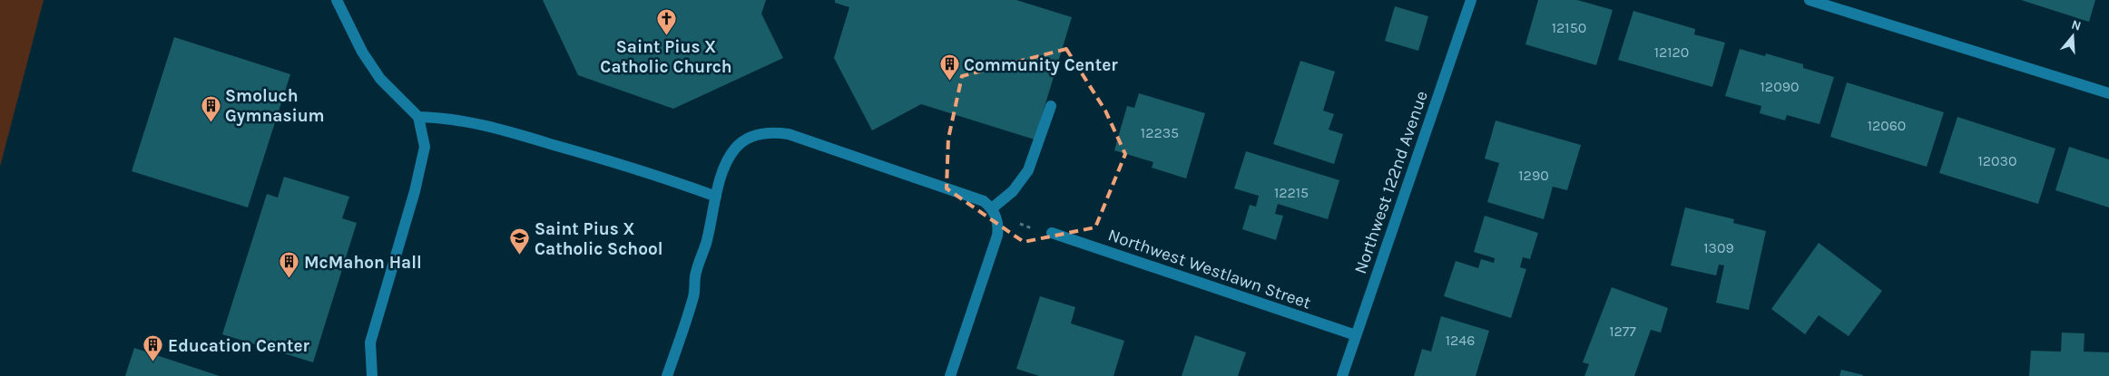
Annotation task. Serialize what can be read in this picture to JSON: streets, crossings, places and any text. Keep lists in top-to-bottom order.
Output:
{
  "streets": {
    "street": ["Northwest 122nd Avenue", "Northwest Westlawn Street"]
  },
  "crossings": [
    ["Northwest 122nd Avenue", "Northwest Westlawn Street"]
  ],
  "places": {
    "church": ["Saint Pius X Catholic Church"],
    "building": [
      "Community Center",
      "Smoluch Gymnasium",
      "McMahon Hall",
      "Education Center"
    ],
    "school or university": ["Saint Pius X Catholic School"]
  },
  "house_numbers": [
    "12150",
    "12120",
    "12090",
    "12060",
    "12235",
    "12030",
    "1290",
    "12215",
    "1309",
    "1277",
    "1246"
  ],
  "north": "top"
}
